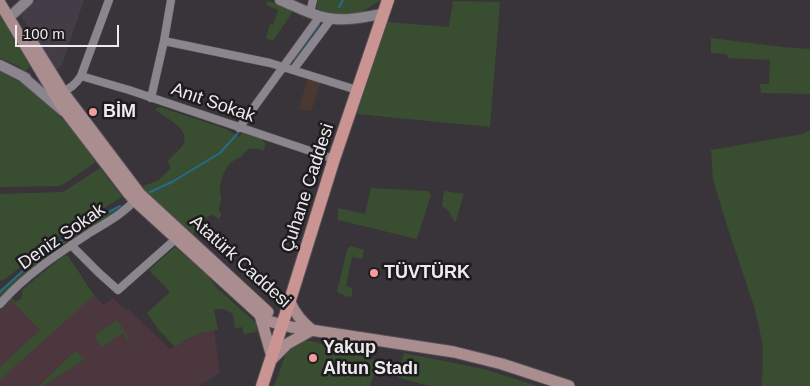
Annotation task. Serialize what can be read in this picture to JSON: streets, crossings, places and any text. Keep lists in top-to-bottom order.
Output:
{
  "streets": {
    "main road": ["Çuhane Caddesi", "Atatürk Caddesi"],
    "street": ["Anıt Sokak", "Deniz Sokak"]
  },
  "crossings": [
    ["Anıt Sokak", "Çuhane Caddesi"],
    ["Çuhane Caddesi", "Atatürk Caddesi"],
    ["Deniz Sokak", "Atatürk Caddesi"]
  ],
  "places": ["BİM", "TÜVTÜRK", "Yakup Altun Stadı"],
  "scale_bar": "100 m"
}
